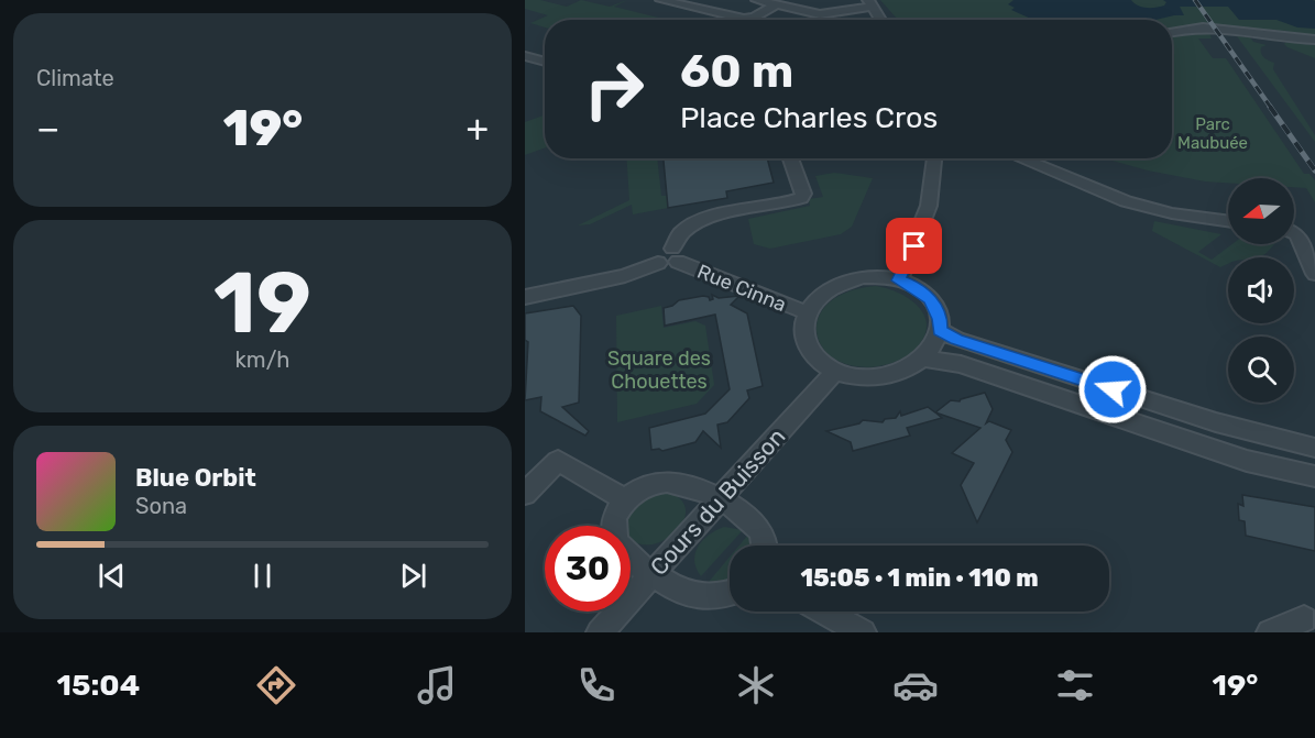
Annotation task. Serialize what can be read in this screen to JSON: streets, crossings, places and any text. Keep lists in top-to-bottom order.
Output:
{
  "streets": {
    "street": ["Rue Cinna", "Cours du Buisson"]
  },
  "crossings": [
    ["Rue Cinna", "Cours du Buisson"]
  ],
  "parks": ["Parc Maubuée", "Square des Chouettes"],
  "north": "left",
  "page": {
    "tile": [
      "Climate",
      ["19", "km/h"]
    ],
    "turn": ["60 m", "Place Charles Cros"],
    "heat": ["−", "19°", "+"],
    "song": ["Blue Orbit", "Sona"],
    "limit": "30",
    "trip": "15:05 · 1 min · 110 m",
    "tabs": ["15:04", "19°"]
  }
}
